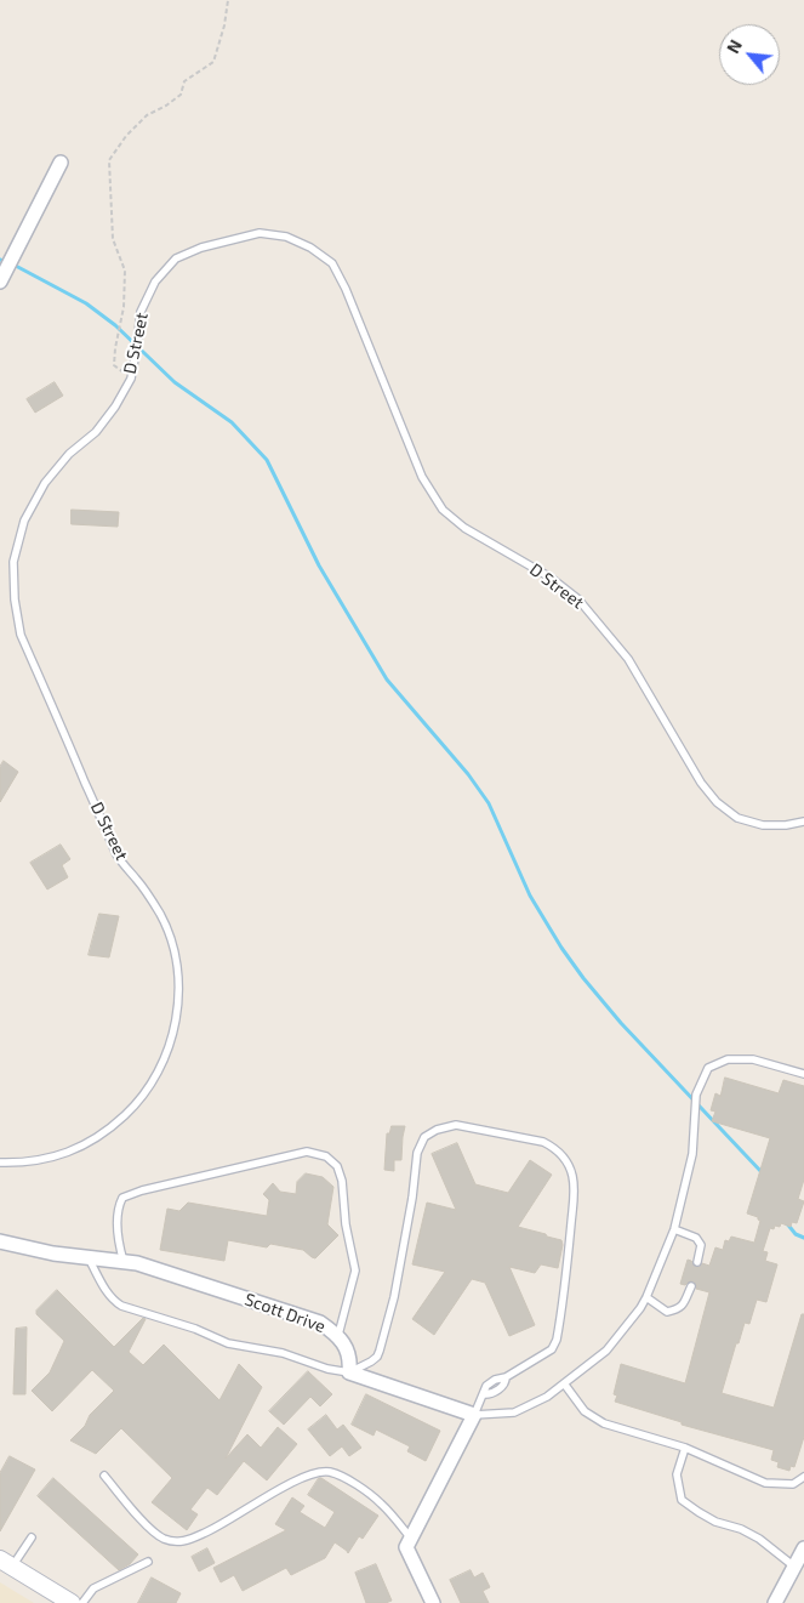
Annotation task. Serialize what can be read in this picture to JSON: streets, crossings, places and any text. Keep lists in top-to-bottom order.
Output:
{
  "streets": {
    "street": ["Scott Drive"],
    "lane": ["D Street"]
  },
  "north": "top left"
}
